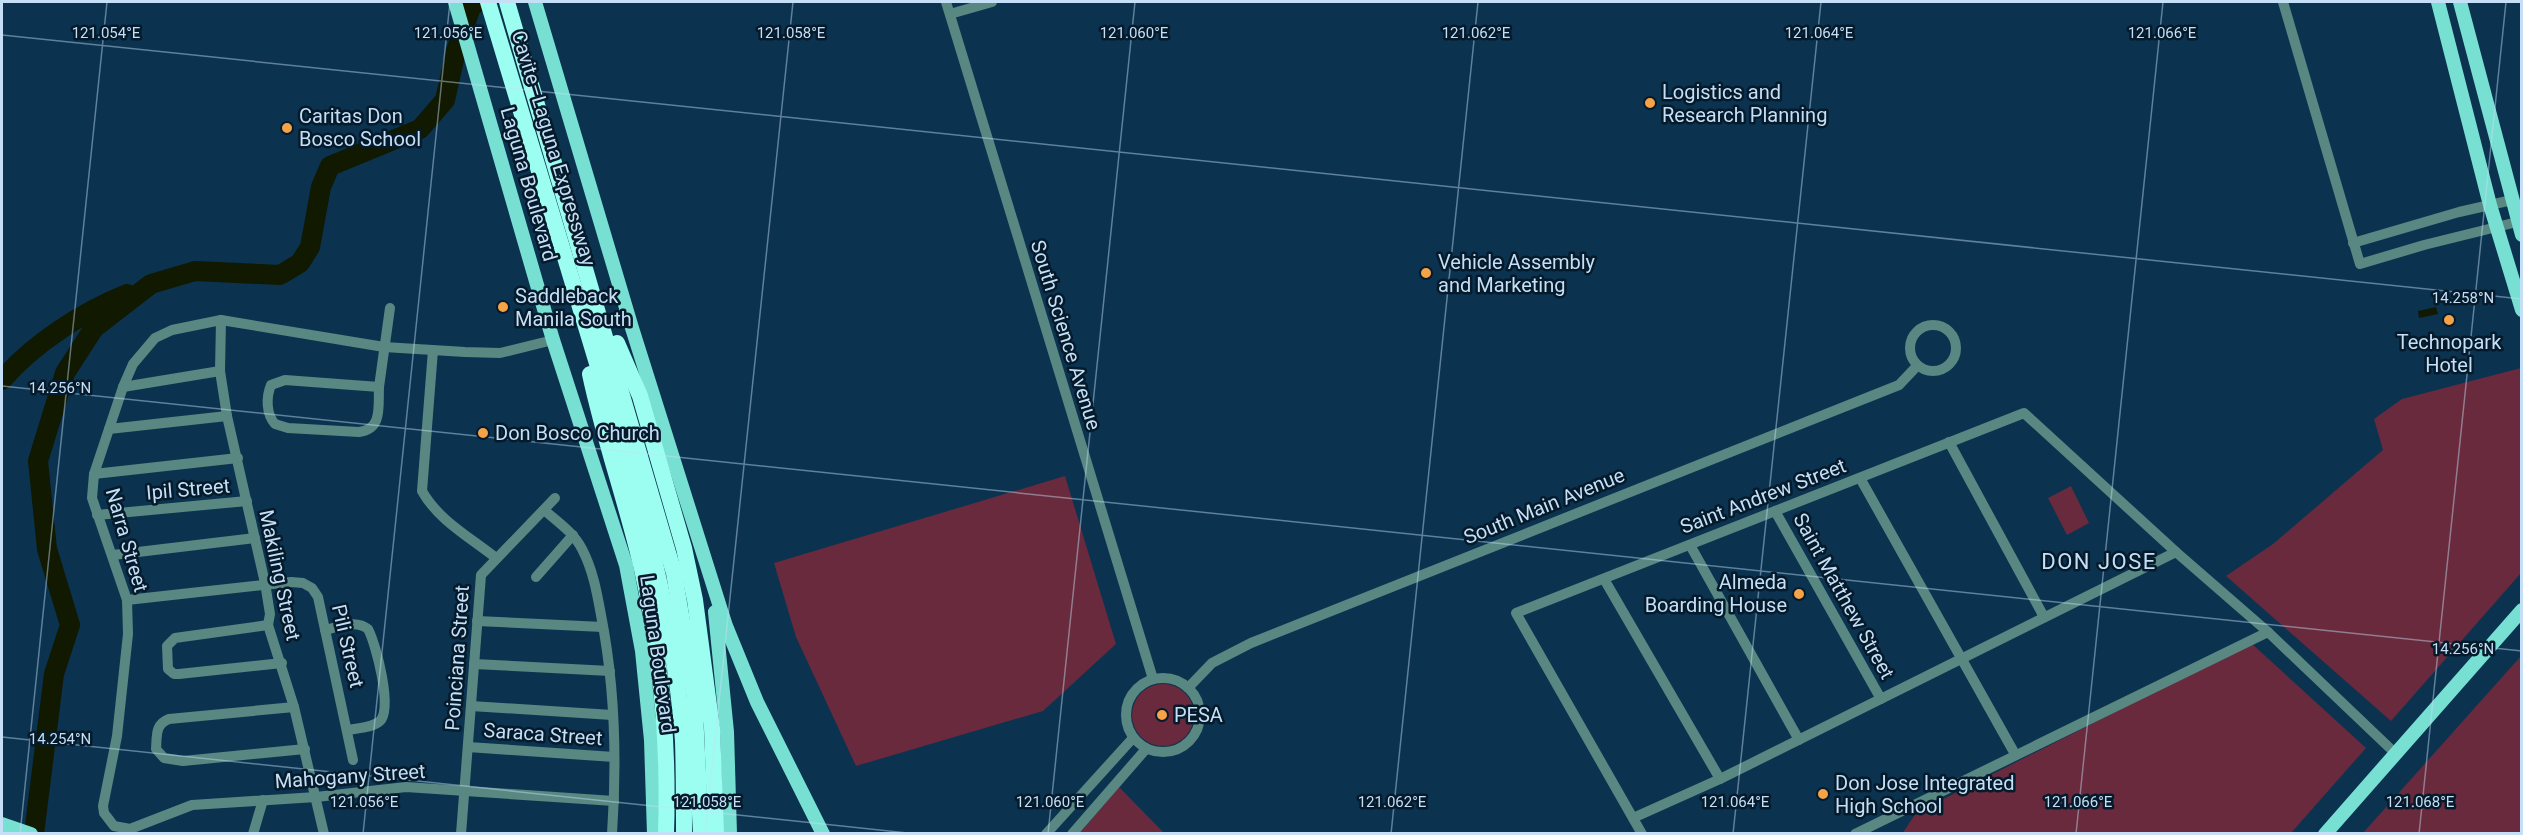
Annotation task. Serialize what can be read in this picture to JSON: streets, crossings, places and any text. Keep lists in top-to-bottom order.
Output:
{
  "streets": {
    "highway": ["Cavite–Laguna Expressway"],
    "main road": ["Laguna Boulevard"],
    "street": [
      "South Science Avenue",
      "Ipil Street",
      "Saint Andrew Street",
      "South Main Avenue",
      "Narra Street",
      "Makiling Street",
      "Saint Matthew Street",
      "Pili Street",
      "Poinciana Street",
      "Saraca Street",
      "Mahogany Street"
    ]
  },
  "crossings": [
    ["Laguna Boulevard", "Narra Street"],
    ["South Science Avenue", "South Main Avenue"],
    ["Ipil Street", "Narra Street"],
    ["Ipil Street", "Makiling Street"],
    ["Saint Andrew Street", "Saint Matthew Street"],
    ["Narra Street", "Makiling Street"],
    ["Narra Street", "Mahogany Street"],
    ["Makiling Street", "Pili Street"],
    ["Makiling Street", "Mahogany Street"],
    ["Poinciana Street", "Saraca Street"],
    ["Poinciana Street", "Mahogany Street"]
  ],
  "districts": ["DON JOSE"],
  "places": [
    "Logistics and Research Planning",
    "Caritas Don Bosco School",
    "Vehicle Assembly and Marketing",
    "Saddleback Manila South",
    "Technopark Hotel",
    "Don Bosco Church",
    "Almeda Boarding House",
    "PESA",
    "Don Jose Integrated High School"
  ],
  "coordinates": [
    "121.054°E",
    "121.056°E",
    "121.058°E",
    "121.060°E",
    "121.062°E",
    "121.064°E",
    "121.066°E",
    "14.258°N",
    "14.256°N",
    "14.254°N",
    "121.068°E"
  ]
}
